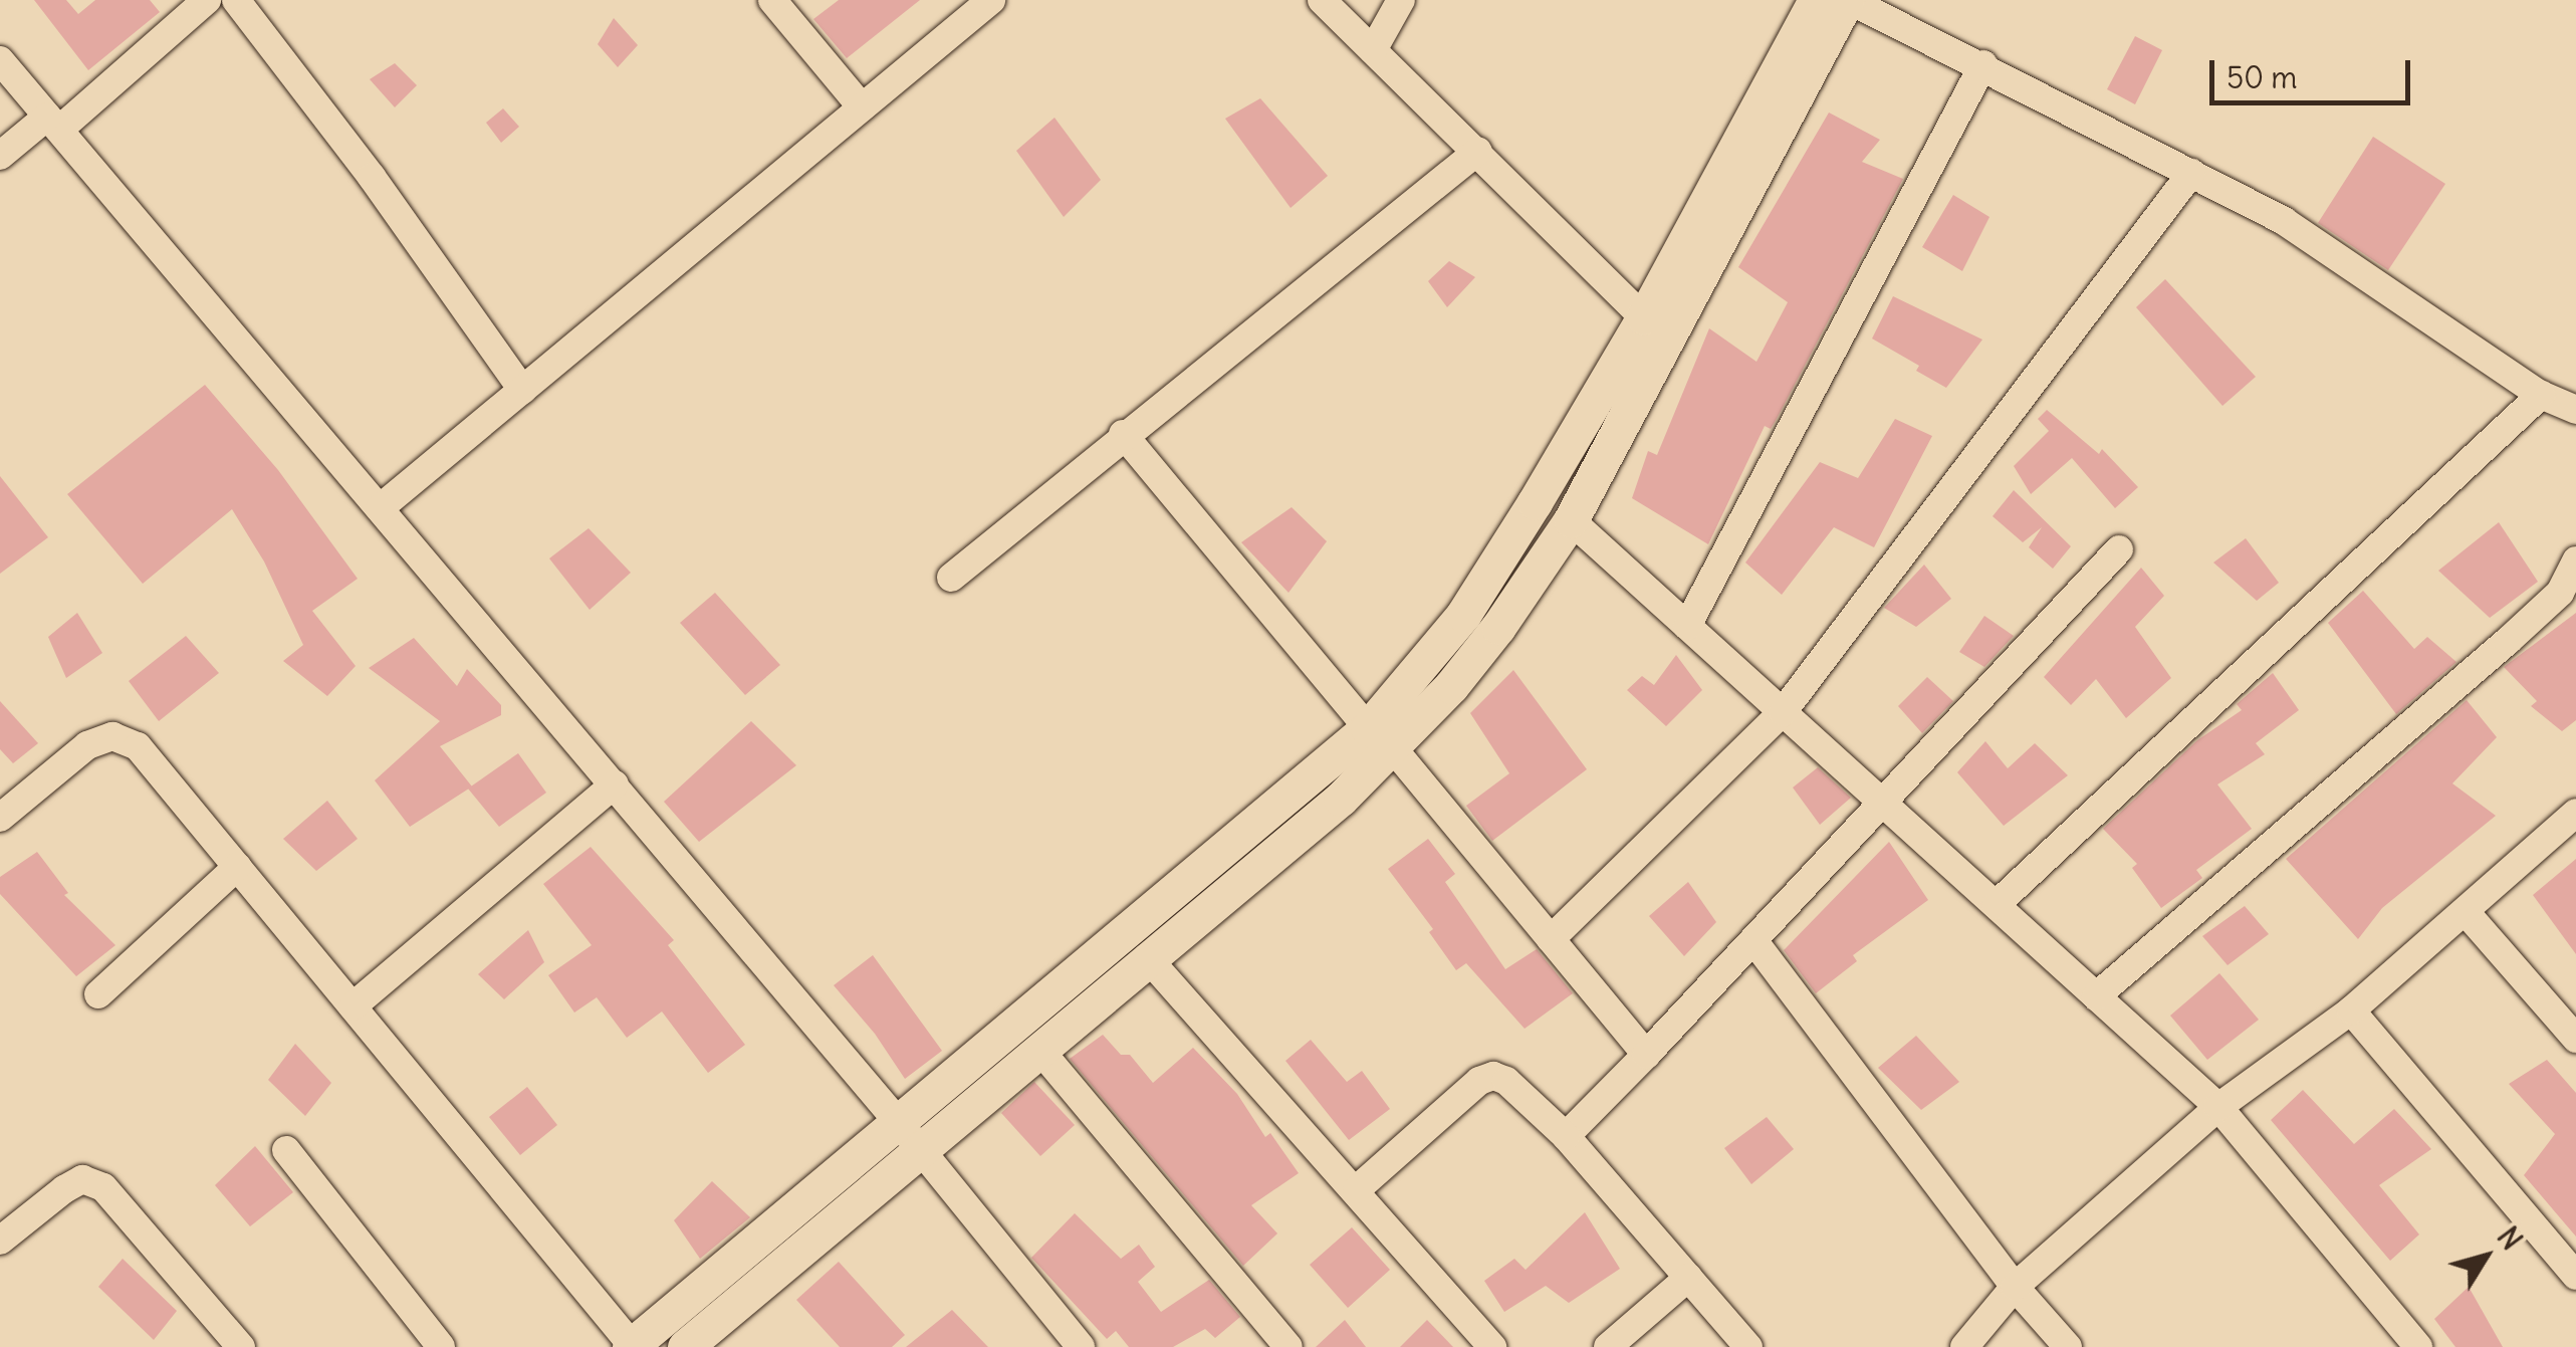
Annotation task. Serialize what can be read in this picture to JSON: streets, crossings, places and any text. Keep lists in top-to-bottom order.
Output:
{
  "scale_bar": "50 m",
  "north": "top right"
}
